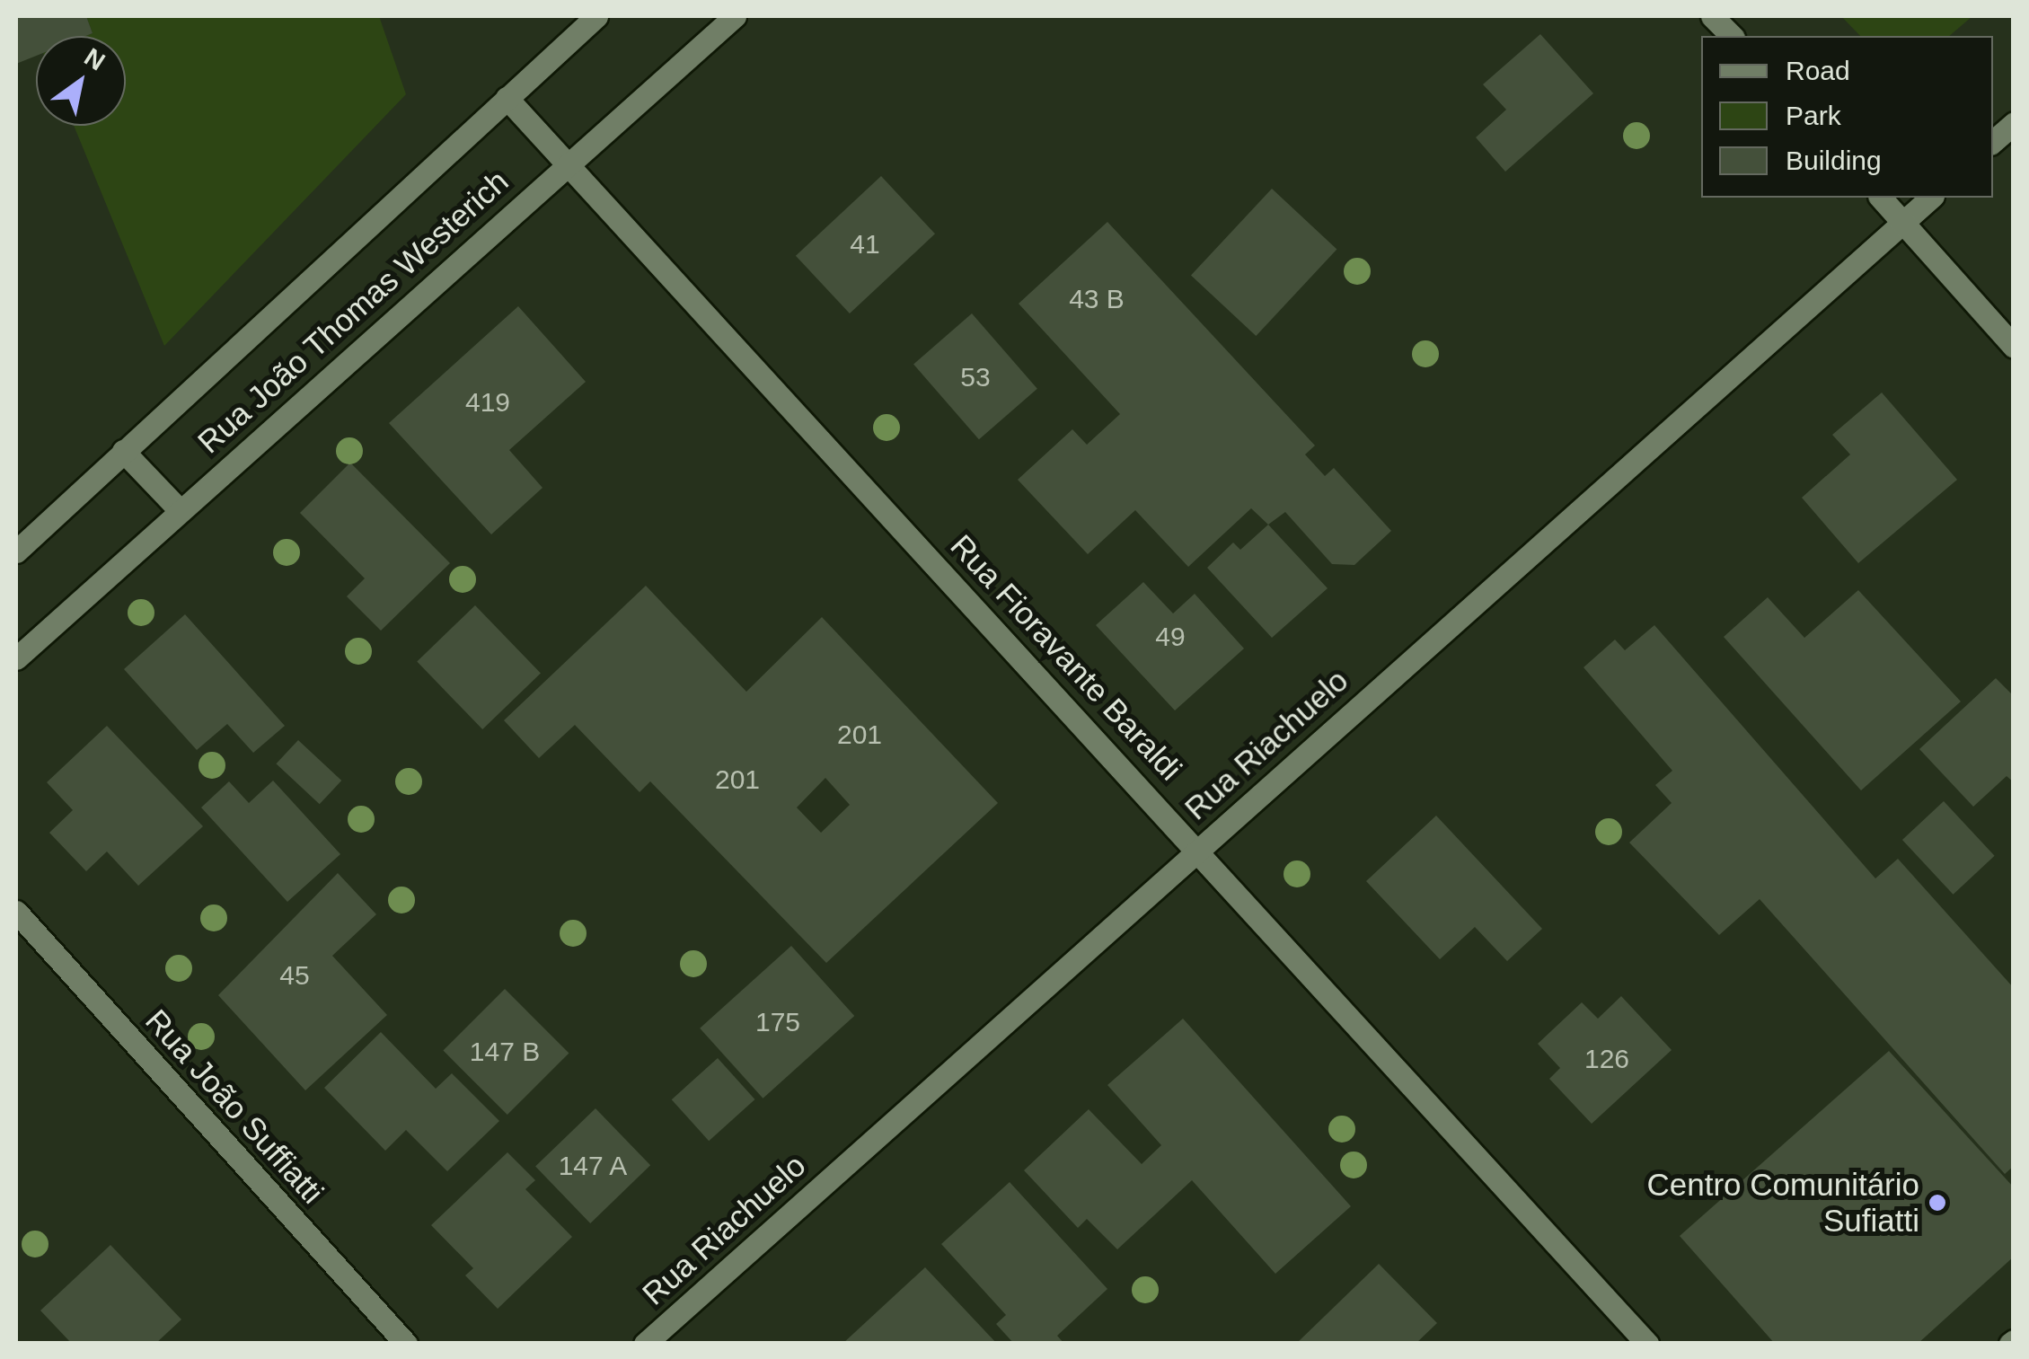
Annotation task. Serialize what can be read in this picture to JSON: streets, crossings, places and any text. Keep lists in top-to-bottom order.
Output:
{
  "streets": {
    "street": [
      "Rua João Thomas Westerich",
      "Rua Fioravante Baraldi",
      "Rua Riachuelo",
      "Rua João Suffiatti"
    ]
  },
  "crossings": [
    ["Rua João Thomas Westerich", "Rua Fioravante Baraldi"],
    ["Rua Fioravante Baraldi", "Rua Riachuelo"]
  ],
  "places": ["Centro Comunitário Sufiatti"],
  "house_numbers": [
    "41",
    "43 B",
    "53",
    "419",
    "49",
    "201",
    "201",
    "45",
    "175",
    "147 B",
    "126",
    "147 A"
  ],
  "legend": ["Road", "Park", "Building"],
  "north": "top right"
}
